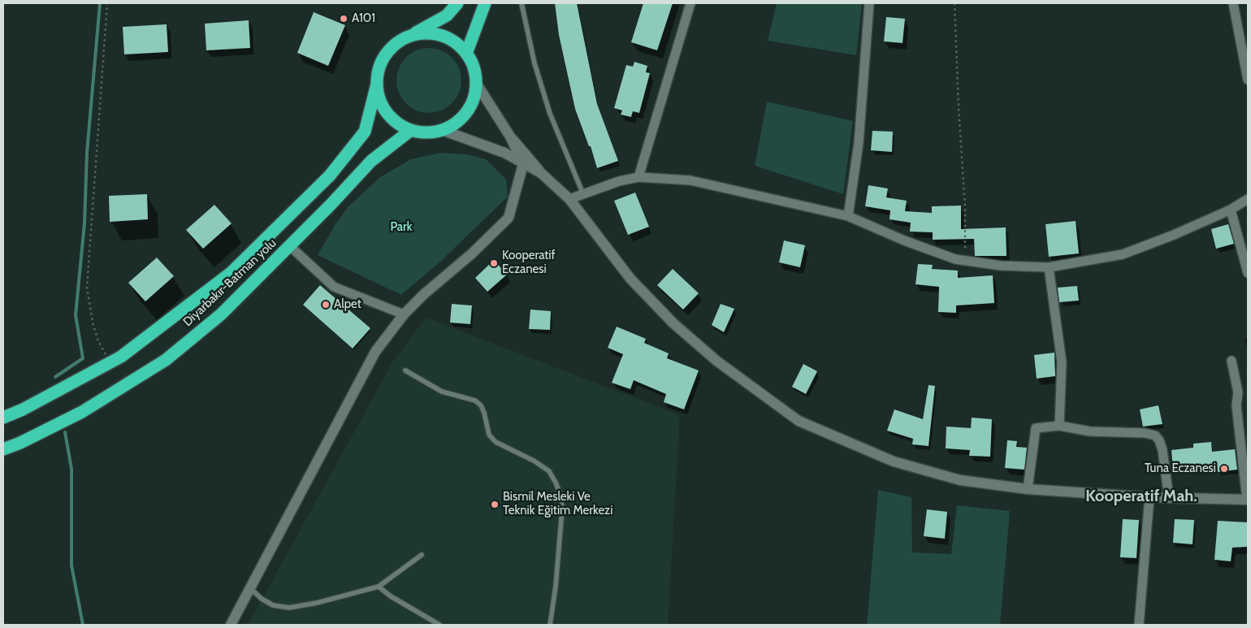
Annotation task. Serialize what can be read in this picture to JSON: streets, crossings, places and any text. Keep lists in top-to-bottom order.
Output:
{
  "streets": {
    "highway": ["Diyarbakır-Batman yolu"]
  },
  "districts": ["Kooperatif Mah."],
  "parks": ["Park"],
  "places": [
    "A101",
    "Kooperatif Eczanesi",
    "Alpet",
    "Tuna Eczanesi",
    "Bismil Mesleki Ve Teknik Eğitim Merkezi"
  ]
}
